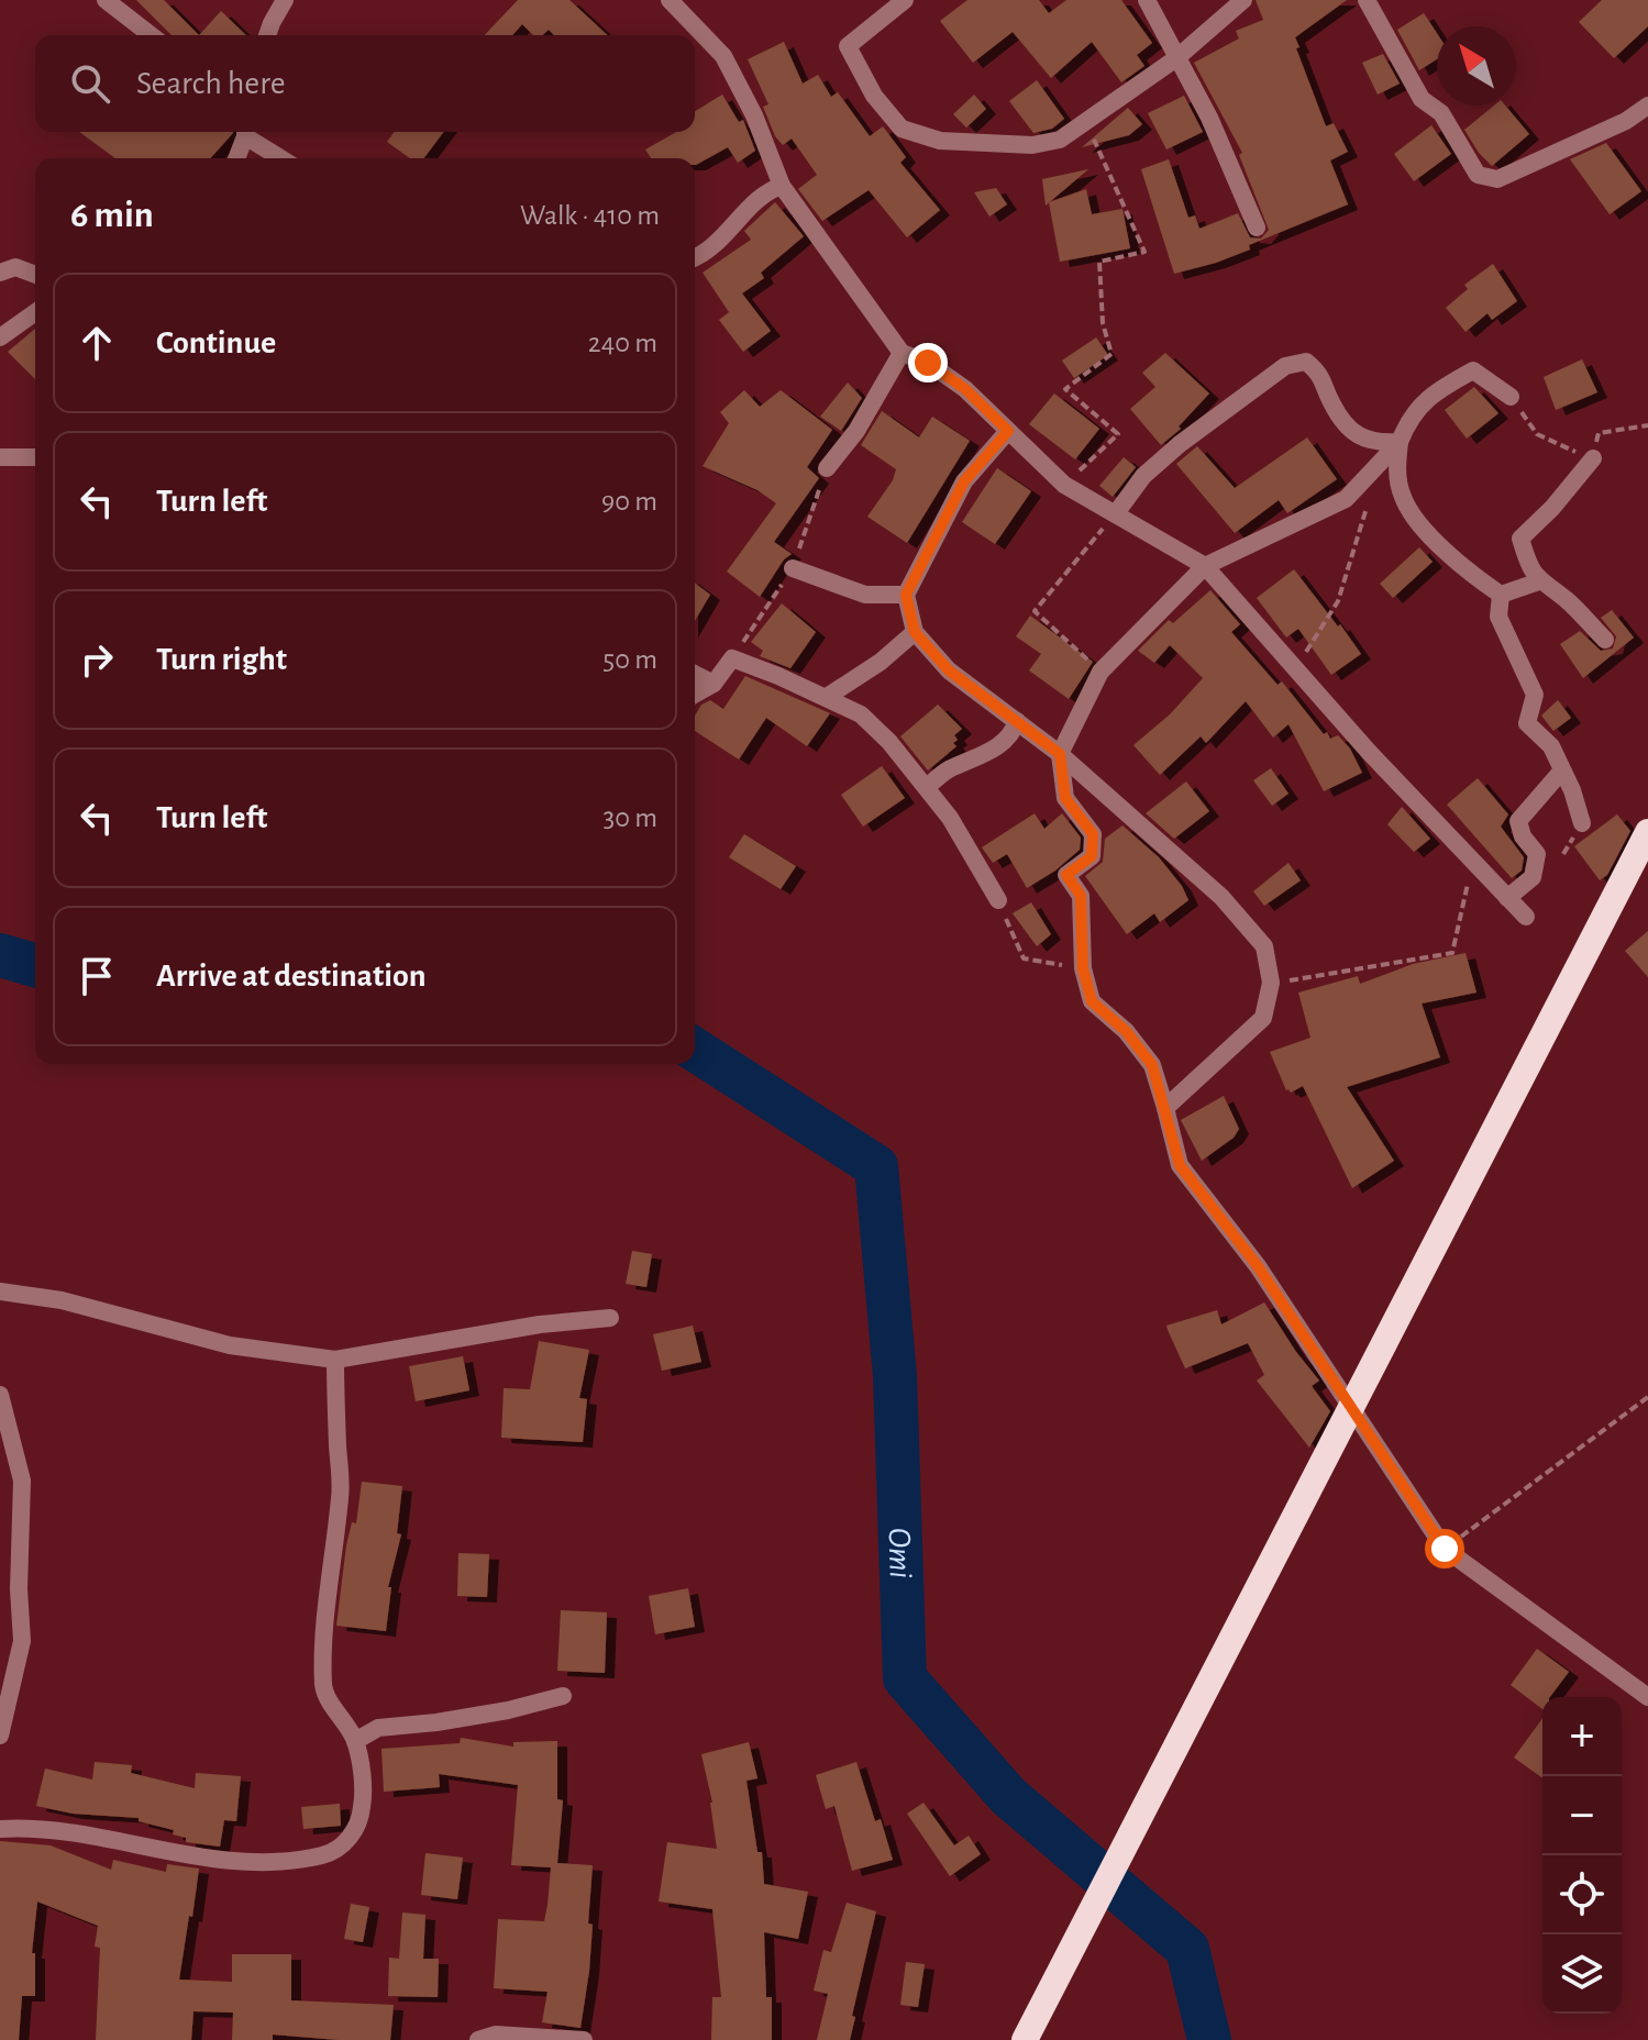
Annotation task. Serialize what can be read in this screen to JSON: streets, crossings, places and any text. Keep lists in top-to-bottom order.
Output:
{
  "water": ["Omi"],
  "north": "top left",
  "page": {
    "search": "Search here",
    "heading": ["6 min", "Walk · 410 m"],
    "list": [
      ["Continue", "240 m"],
      ["Turn left", "90 m"],
      ["Turn right", "50 m"],
      ["Turn left", "30 m"],
      "Arrive at destination"
    ],
    "map_buttons": ["+", "−"]
  }
}
